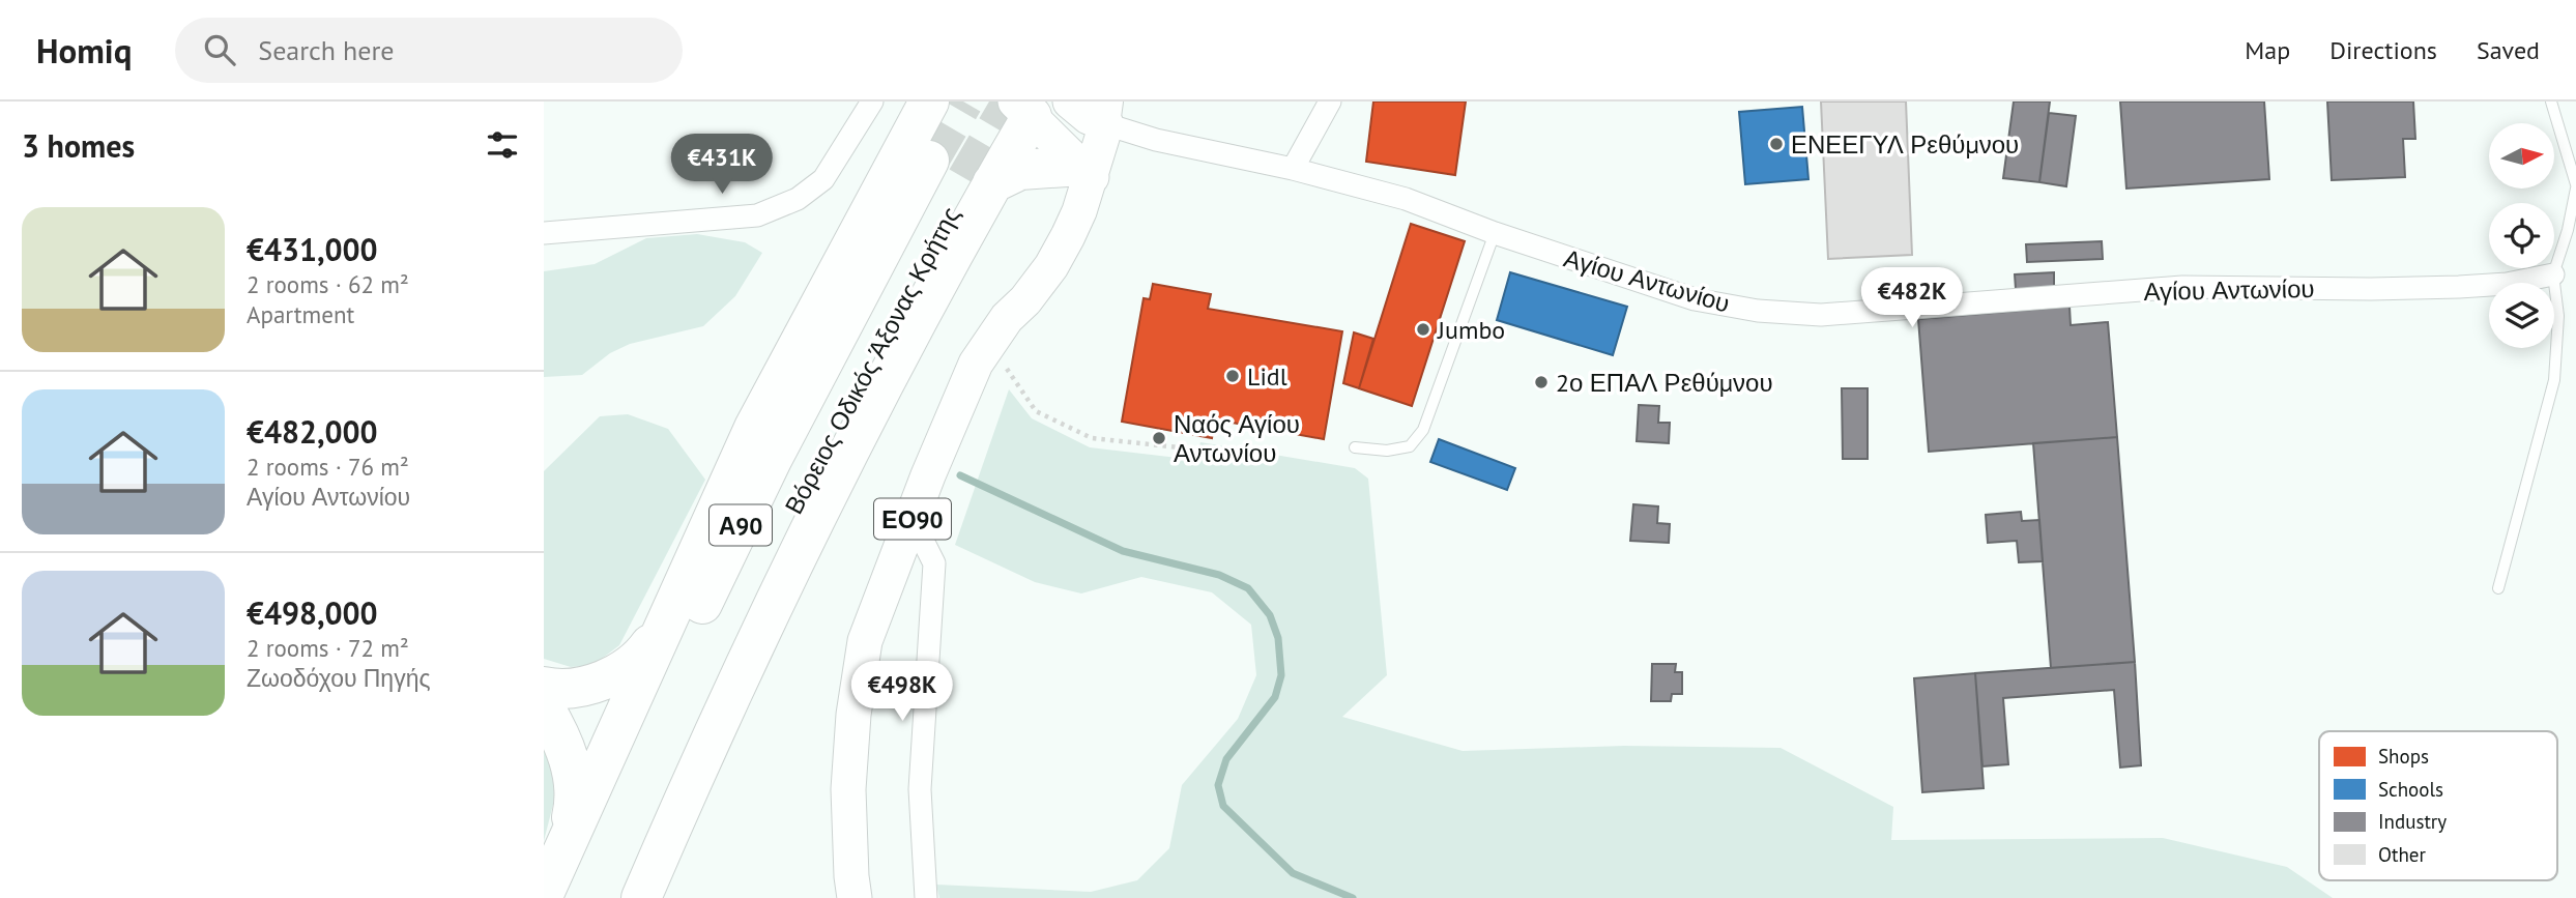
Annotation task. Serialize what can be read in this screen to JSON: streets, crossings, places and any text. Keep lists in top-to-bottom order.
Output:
{
  "streets": {
    "highway": ["Βόρειος Οδικός Άξονας Κρήτης", "Α90"],
    "main road": ["ΕΟ90"],
    "street": ["Αγίου Αντωνίου"]
  },
  "crossings": [
    ["Αγίου Αντωνίου", "ΕΟ90"]
  ],
  "places": [
    "ΕΝΕΕΓΥΛ Ρεθύμνου",
    "Jumbo",
    "Lidl",
    "2ο ΕΠΑΛ Ρεθύμνου",
    "Ναός Αγίου Αντωνίου"
  ],
  "legend": [
    "Shops",
    "Schools",
    "Industry",
    "Other"
  ],
  "north": "right",
  "page": {
    "header": "Homiq",
    "search": "Search here",
    "nav": ["Map", "Directions", "Saved"],
    "heading": "3 homes",
    "price": ["€431K", "€482K", "€498K"],
    "list": [
      {
        "name": "€431,000",
        "note": "2 rooms · 62 m² · Apartment"
      },
      {
        "name": "€482,000",
        "note": "2 rooms · 76 m² · Αγίου Αντωνίου"
      },
      {
        "name": "€498,000",
        "note": "2 rooms · 72 m² · Ζωοδόχου Πηγής"
      }
    ]
  }
}
